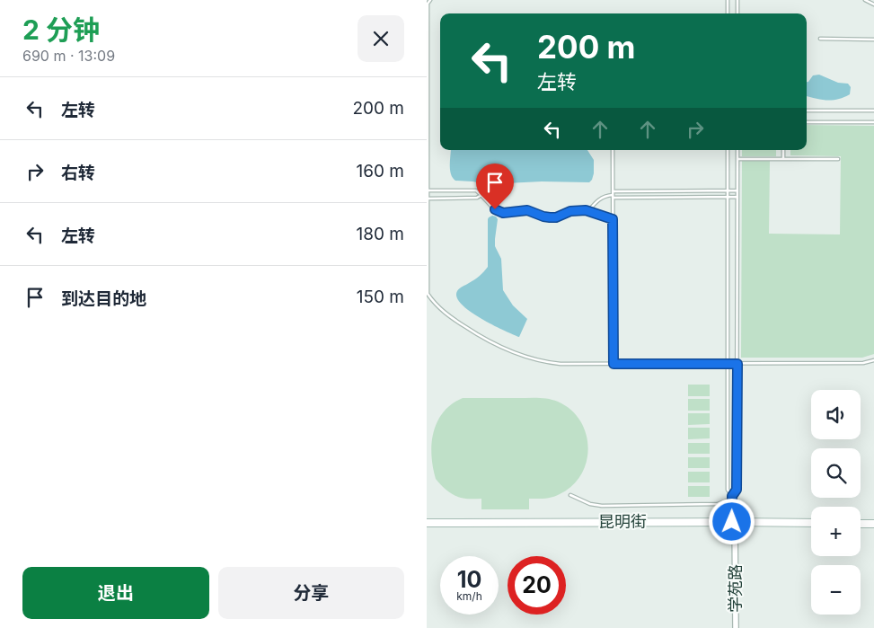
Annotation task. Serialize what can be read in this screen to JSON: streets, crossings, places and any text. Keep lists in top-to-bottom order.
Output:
{
  "streets": {
    "street": ["昆明街", "学苑路"]
  },
  "crossings": [
    ["昆明街", "学苑路"]
  ],
  "page": {
    "heading": ["2 分钟", "690 m · 13:09"],
    "turn": ["200 m", "左转"],
    "list": [
      {
        "name": "左转",
        "value": "200 m"
      },
      {
        "name": "右转",
        "value": "160 m"
      },
      {
        "name": "左转",
        "value": "180 m"
      },
      {
        "name": "到达目的地",
        "value": "150 m"
      }
    ],
    "map_buttons": ["+", "−"],
    "speed": "10 km/h",
    "limit": "20",
    "buttons": ["退出", "分享"]
  }
}
